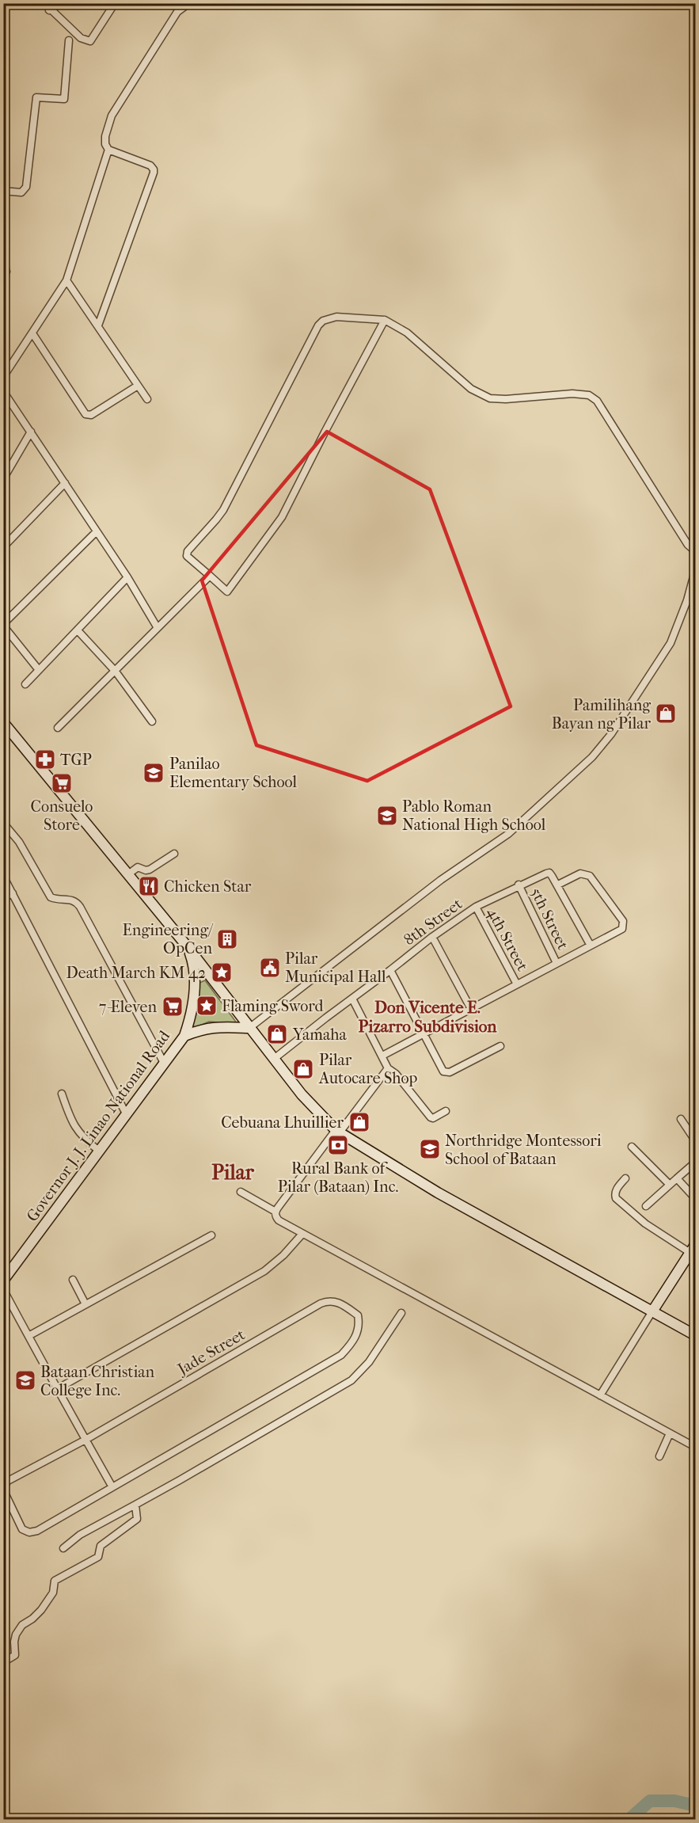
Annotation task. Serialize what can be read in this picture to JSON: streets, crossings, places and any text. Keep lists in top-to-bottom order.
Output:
{
  "streets": {
    "main road": ["Governor J. J. Linao National Road"],
    "street": [
      "5th Street",
      "8th Street",
      "4th Street",
      "Jade Street"
    ]
  },
  "crossings": [
    ["5th Street", "8th Street"],
    ["8th Street", "4th Street"]
  ],
  "districts": ["Don Vicente E. Pizarro Subdivision", "Pilar"],
  "places": {
    "shop": [
      "Pamilihang Bayan ng Pilar",
      "Yamaha",
      "Pilar Autocare Shop",
      "Cebuana Lhuillier"
    ],
    "pharmacy": ["TGP"],
    "school or university": [
      "Panilao Elementary School",
      "Pablo Roman National High School",
      "Northridge Montessori School of Bataan",
      "Bataan Christian College Inc."
    ],
    "supermarket": ["Consuelo Store", "7-Eleven"],
    "restaurant": ["Chicken Star"],
    "building": ["Engineering/ OpCen"],
    "public building": ["Pilar Municipal Hall"],
    "place": ["Death March KM 42", "Flaming Sword"],
    "bank": ["Rural Bank of Pilar (Bataan) Inc."]
  }
}
